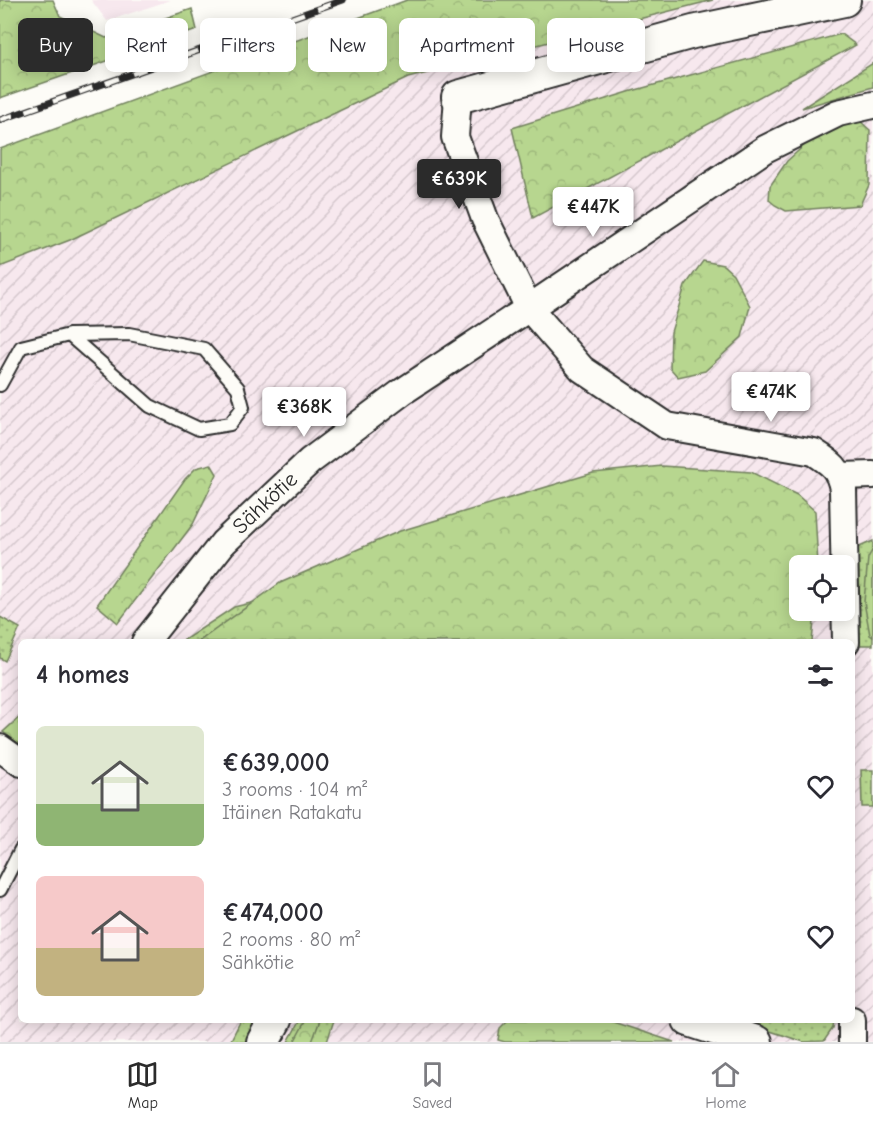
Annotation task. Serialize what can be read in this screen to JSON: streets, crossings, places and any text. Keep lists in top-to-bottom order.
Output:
{
  "streets": {
    "street": ["Sähkötie"]
  },
  "page": {
    "chip": [
      "Buy",
      "Rent",
      "Filters",
      "New",
      "Apartment",
      "House"
    ],
    "price": [
      "€639K",
      "€447K",
      "€474K",
      "€368K"
    ],
    "heading": "4 homes",
    "list": [
      {
        "name": "€639,000",
        "note": "3 rooms · 104 m² · Itäinen Ratakatu"
      },
      {
        "name": "€474,000",
        "note": "2 rooms · 80 m² · Sähkötie"
      }
    ],
    "tabs": ["Map", "Saved", "Home"]
  }
}
